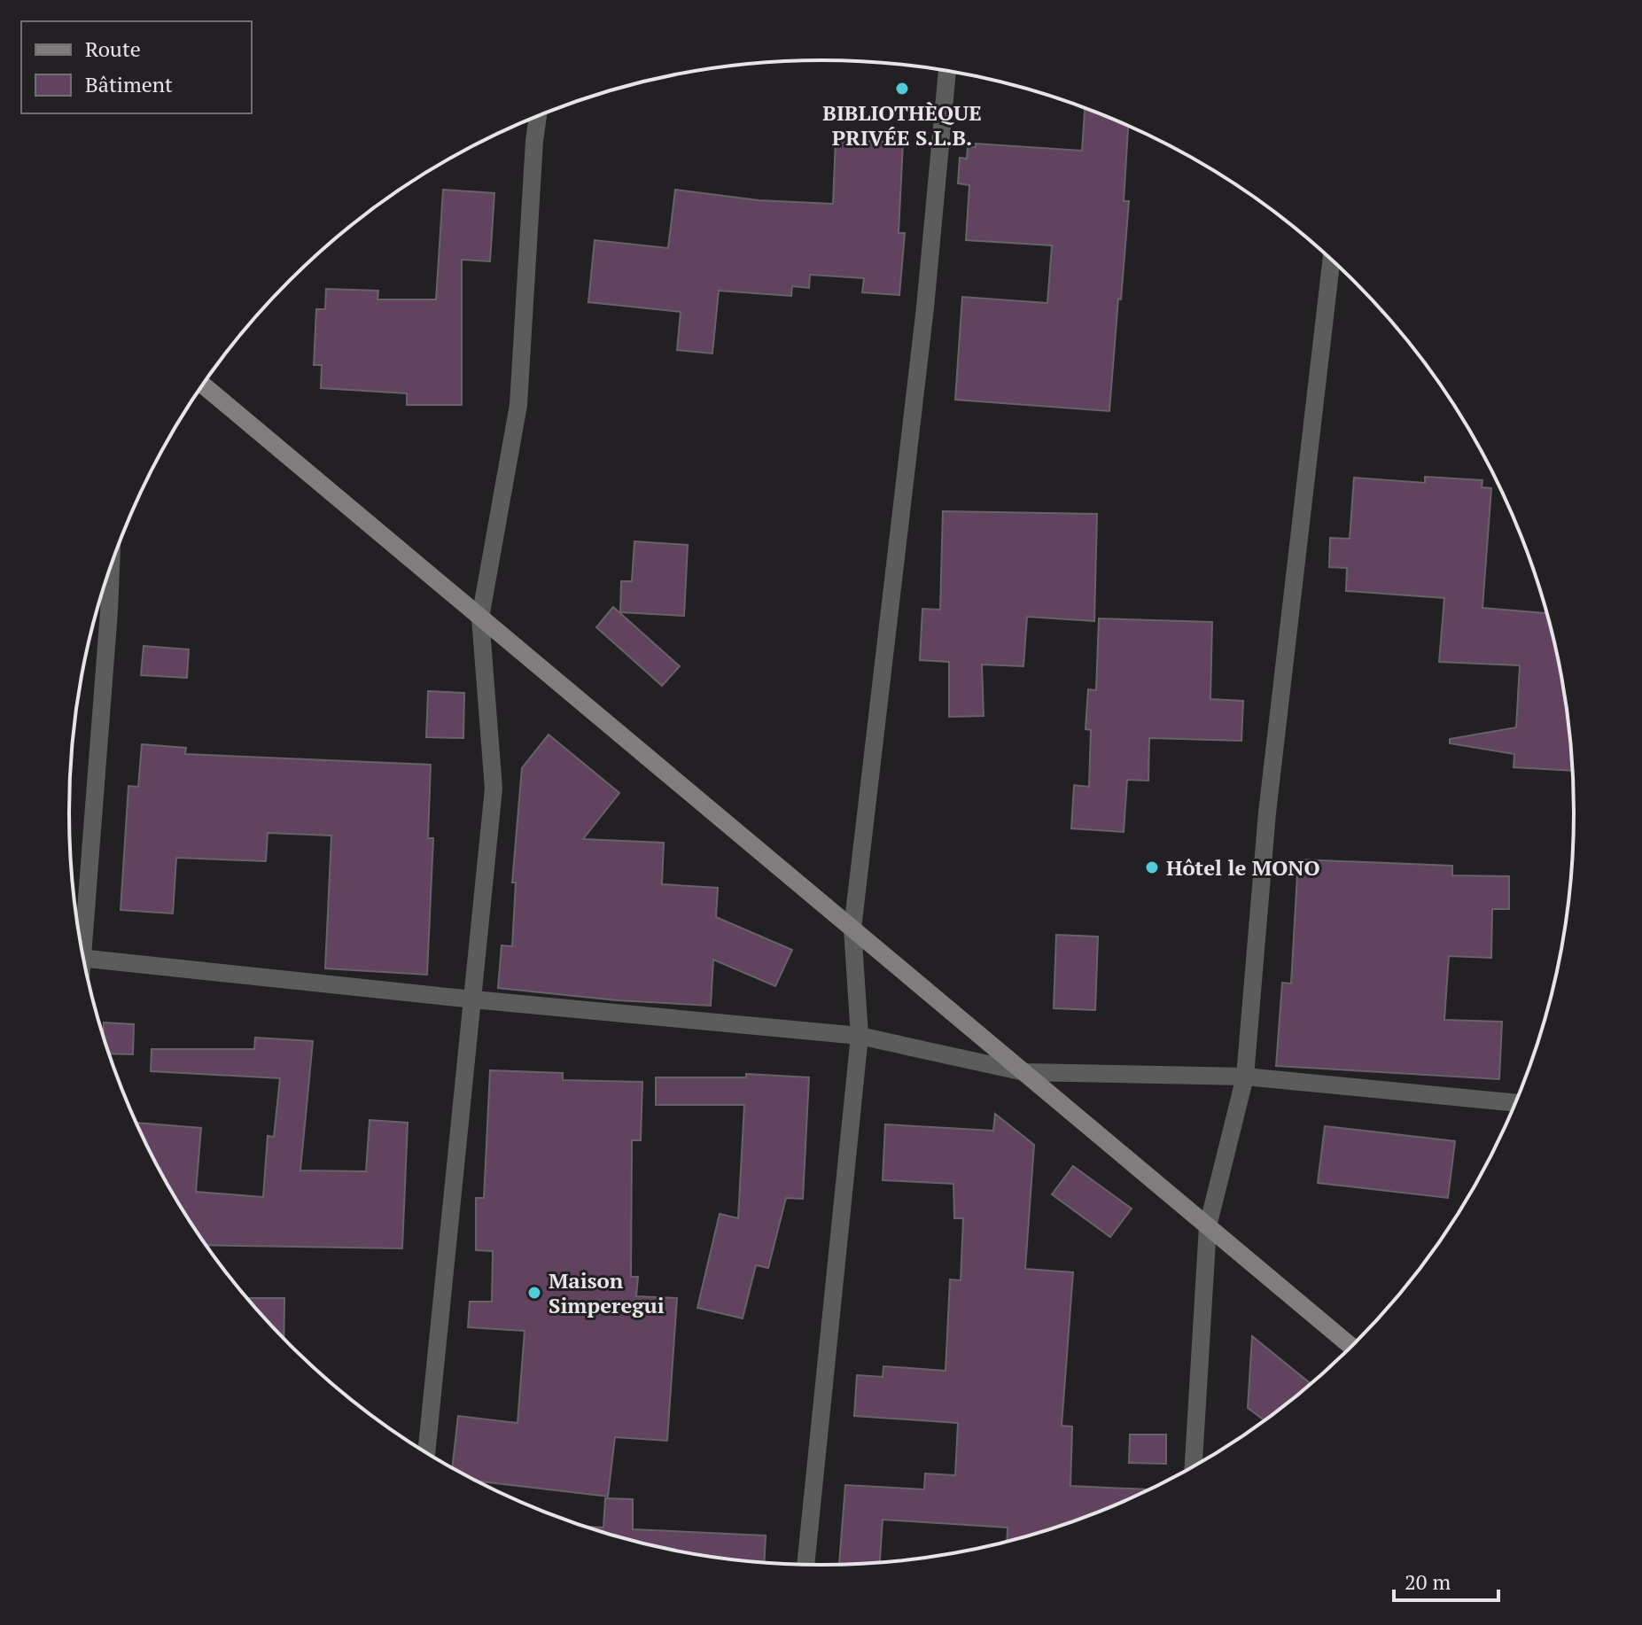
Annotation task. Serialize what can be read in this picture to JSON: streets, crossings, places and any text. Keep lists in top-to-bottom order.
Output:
{
  "places": ["BIBLIOTHÈQUE PRIVÉE S.L.B.", "Hôtel le MONO", "Maison Simperegui"],
  "legend": ["Route", "Bâtiment"],
  "scale_bar": "20 m"
}
